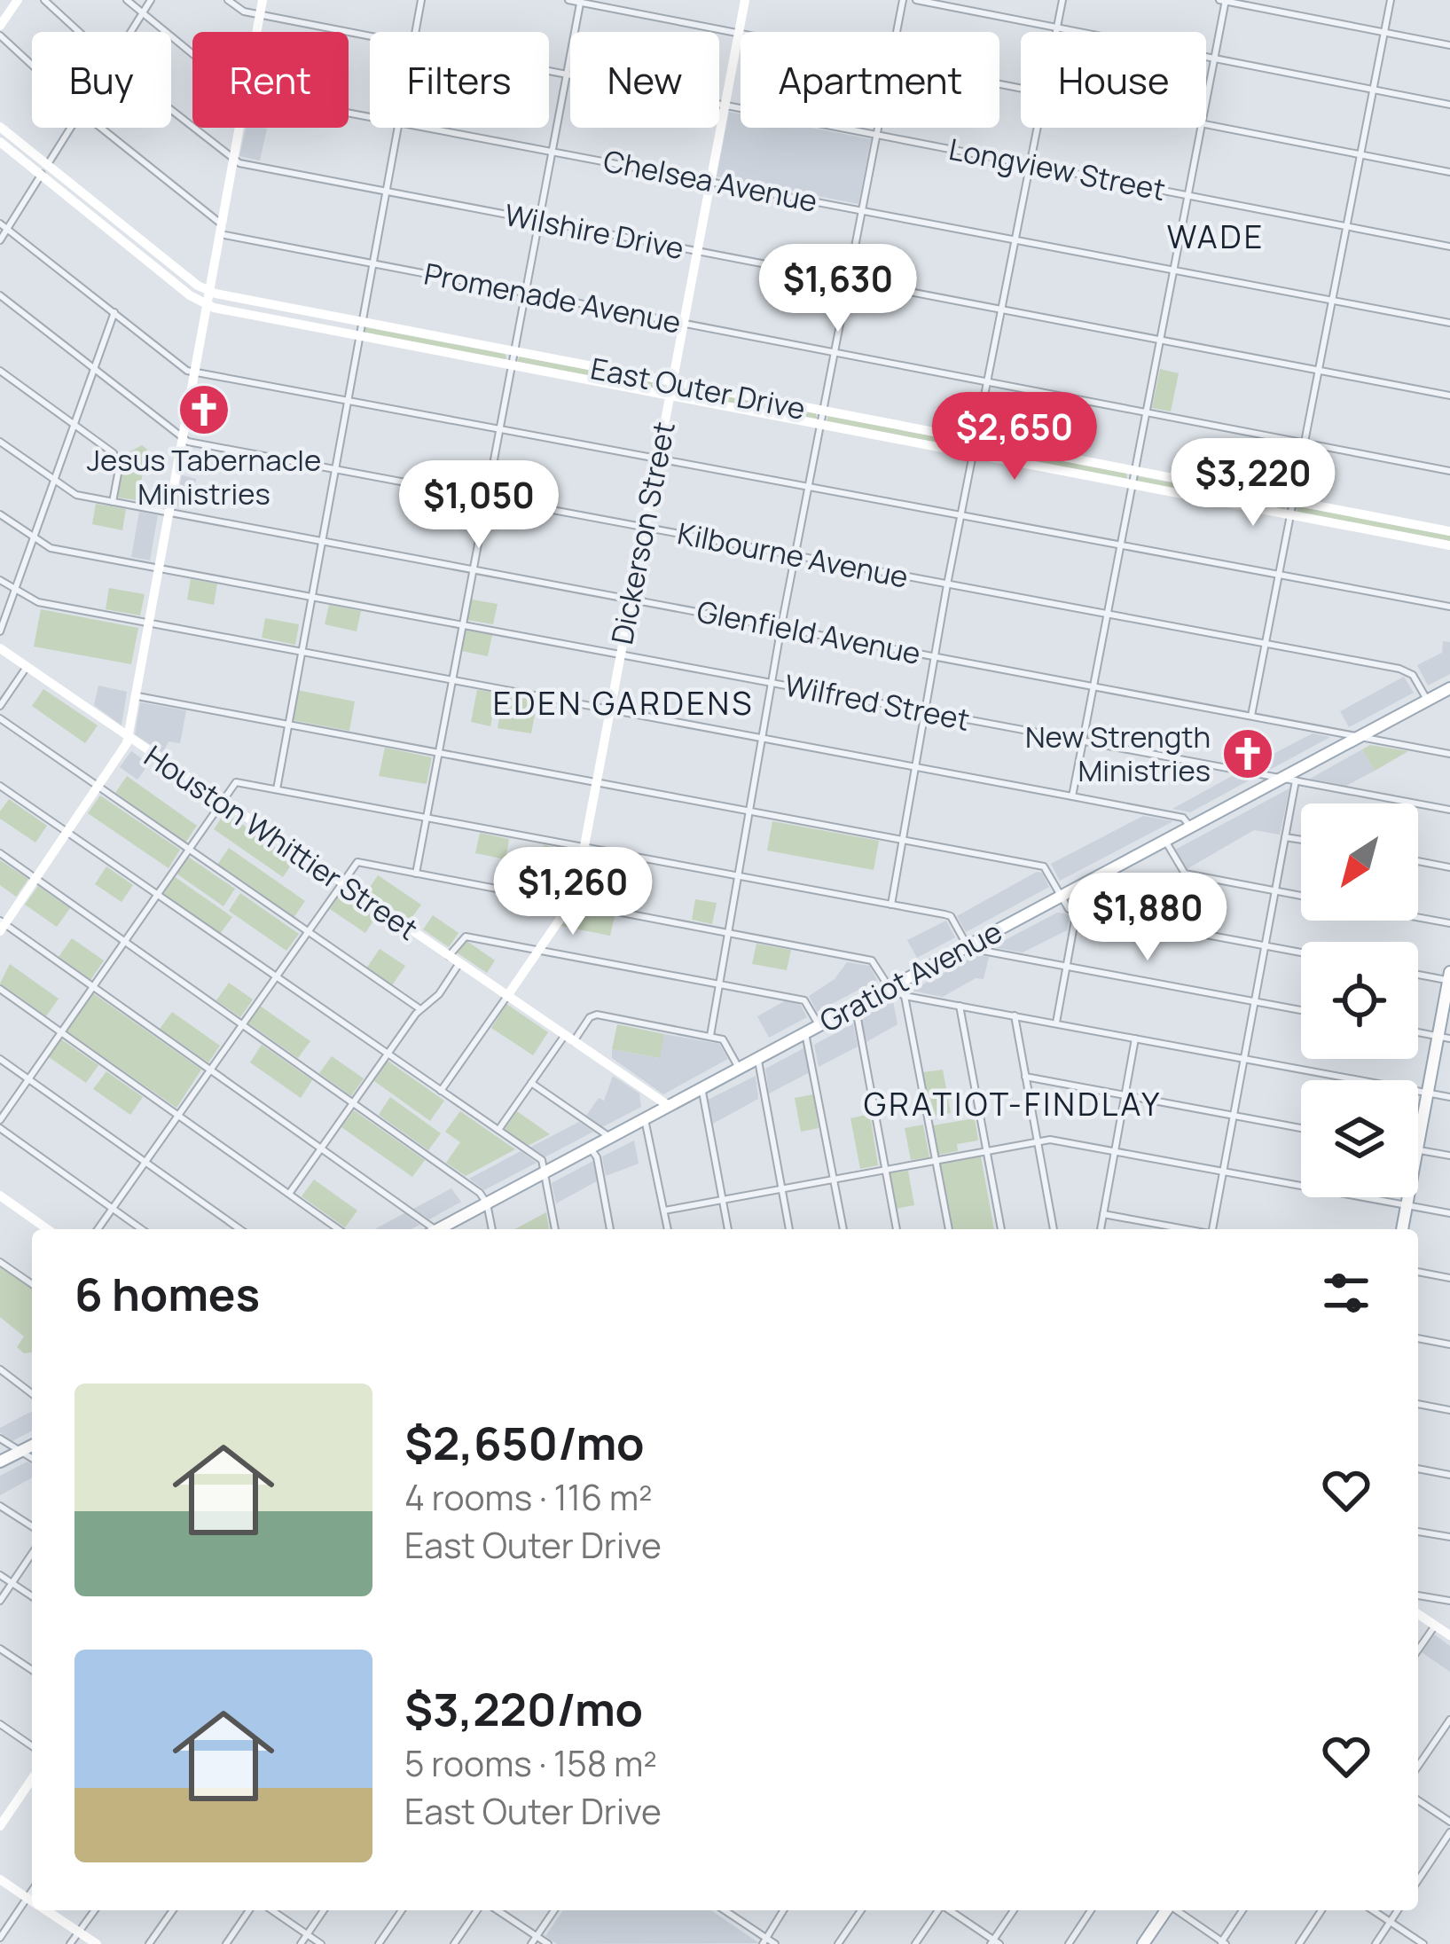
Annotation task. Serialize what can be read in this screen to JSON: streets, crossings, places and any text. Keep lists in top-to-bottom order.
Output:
{
  "streets": {
    "main road": ["Gratiot Avenue"],
    "street": [
      "Longview Street",
      "Chelsea Avenue",
      "Wilshire Drive",
      "Promenade Avenue",
      "East Outer Drive",
      "Dickerson Street",
      "Kilbourne Avenue",
      "Glenfield Avenue",
      "Wilfred Street",
      "Houston Whittier Street"
    ]
  },
  "crossings": [
    ["Longview Street", "Dickerson Street"],
    ["Chelsea Avenue", "Dickerson Street"],
    ["Wilshire Drive", "Dickerson Street"],
    ["Promenade Avenue", "Dickerson Street"],
    ["East Outer Drive", "Dickerson Street"],
    ["Dickerson Street", "Kilbourne Avenue"],
    ["Dickerson Street", "Glenfield Avenue"],
    ["Dickerson Street", "Wilfred Street"],
    ["Dickerson Street", "Houston Whittier Street"],
    ["Kilbourne Avenue", "Gratiot Avenue"],
    ["Glenfield Avenue", "Gratiot Avenue"],
    ["Wilfred Street", "Gratiot Avenue"],
    ["Houston Whittier Street", "Gratiot Avenue"]
  ],
  "districts": ["WADE", "EDEN GARDENS", "GRATIOT-FINDLAY"],
  "places": {
    "church": ["Jesus Tabernacle Ministries", "New Strength Ministries"]
  },
  "north": "bottom left",
  "page": {
    "chip": [
      "Buy",
      "Rent",
      "Filters",
      "New",
      "Apartment",
      "House"
    ],
    "price": [
      "$1,630",
      "$2,650",
      "$3,220",
      "$1,050",
      "$1,260",
      "$1,880"
    ],
    "heading": "6 homes",
    "list": [
      {
        "name": "$2,650/mo",
        "note": "4 rooms · 116 m² · East Outer Drive"
      },
      {
        "name": "$3,220/mo",
        "note": "5 rooms · 158 m² · East Outer Drive"
      }
    ]
  }
}
